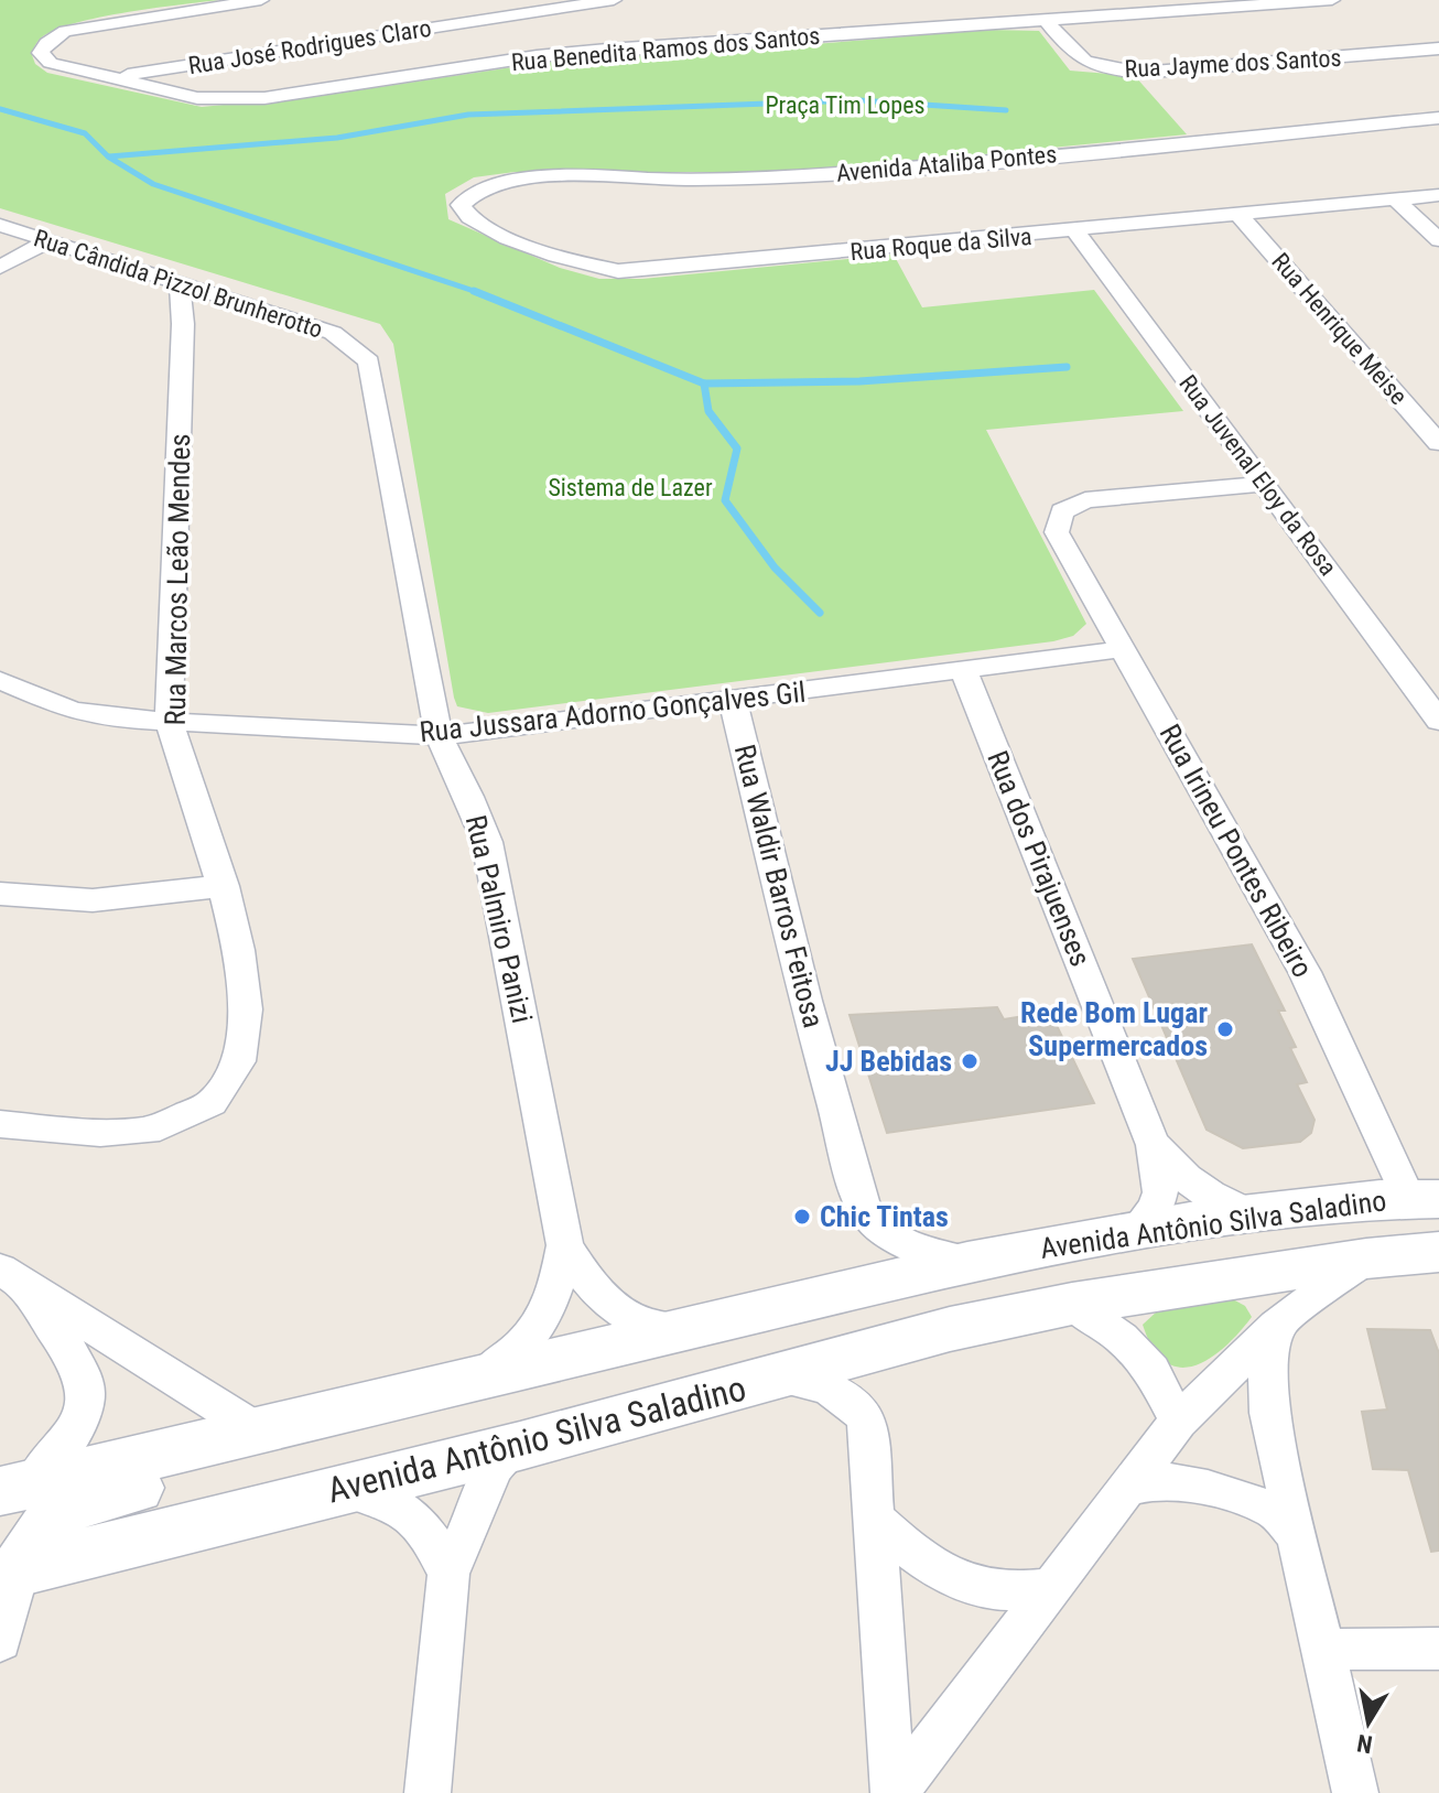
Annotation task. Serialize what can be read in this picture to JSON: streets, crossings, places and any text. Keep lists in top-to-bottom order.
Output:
{
  "streets": {
    "main road": ["Avenida Antônio Silva Saladino"],
    "street": [
      "Rua José Rodrigues Claro",
      "Rua Benedita Ramos dos Santos",
      "Rua Jayme dos Santos",
      "Avenida Ataliba Pontes",
      "Rua Roque da Silva",
      "Rua Cândida Pizzol Brunherotto",
      "Rua Henrique Meise",
      "Rua Juvenal Eloy da Rosa",
      "Rua Marcos Leão Mendes",
      "Rua Jussara Adorno Gonçalves Gil",
      "Rua Irineu Pontes Ribeiro",
      "Rua dos Pirajuenses",
      "Rua Waldir Barros Feitosa",
      "Rua Palmiro Panizi"
    ]
  },
  "crossings": [
    ["Rua José Rodrigues Claro", "Rua Benedita Ramos dos Santos"],
    ["Rua Benedita Ramos dos Santos", "Rua Jayme dos Santos"],
    ["Avenida Ataliba Pontes", "Rua Roque da Silva"],
    ["Rua Roque da Silva", "Rua Henrique Meise"],
    ["Rua Roque da Silva", "Rua Juvenal Eloy da Rosa"],
    ["Rua Cândida Pizzol Brunherotto", "Rua Marcos Leão Mendes"],
    ["Rua Cândida Pizzol Brunherotto", "Rua Palmiro Panizi"],
    ["Rua Juvenal Eloy da Rosa", "Rua Irineu Pontes Ribeiro"],
    ["Rua Marcos Leão Mendes", "Rua Jussara Adorno Gonçalves Gil"],
    ["Rua Jussara Adorno Gonçalves Gil", "Rua Irineu Pontes Ribeiro"],
    ["Rua Jussara Adorno Gonçalves Gil", "Rua dos Pirajuenses"],
    ["Rua Jussara Adorno Gonçalves Gil", "Rua Waldir Barros Feitosa"],
    ["Rua Jussara Adorno Gonçalves Gil", "Rua Palmiro Panizi"],
    ["Rua Irineu Pontes Ribeiro", "Avenida Antônio Silva Saladino"],
    ["Rua dos Pirajuenses", "Avenida Antônio Silva Saladino"],
    ["Rua Waldir Barros Feitosa", "Avenida Antônio Silva Saladino"],
    ["Rua Palmiro Panizi", "Avenida Antônio Silva Saladino"]
  ],
  "parks": ["Praça Tim Lopes", "Sistema de Lazer"],
  "places": ["Rede Bom Lugar Supermercados", "JJ Bebidas", "Chic Tintas"],
  "north": "bottom"
}
